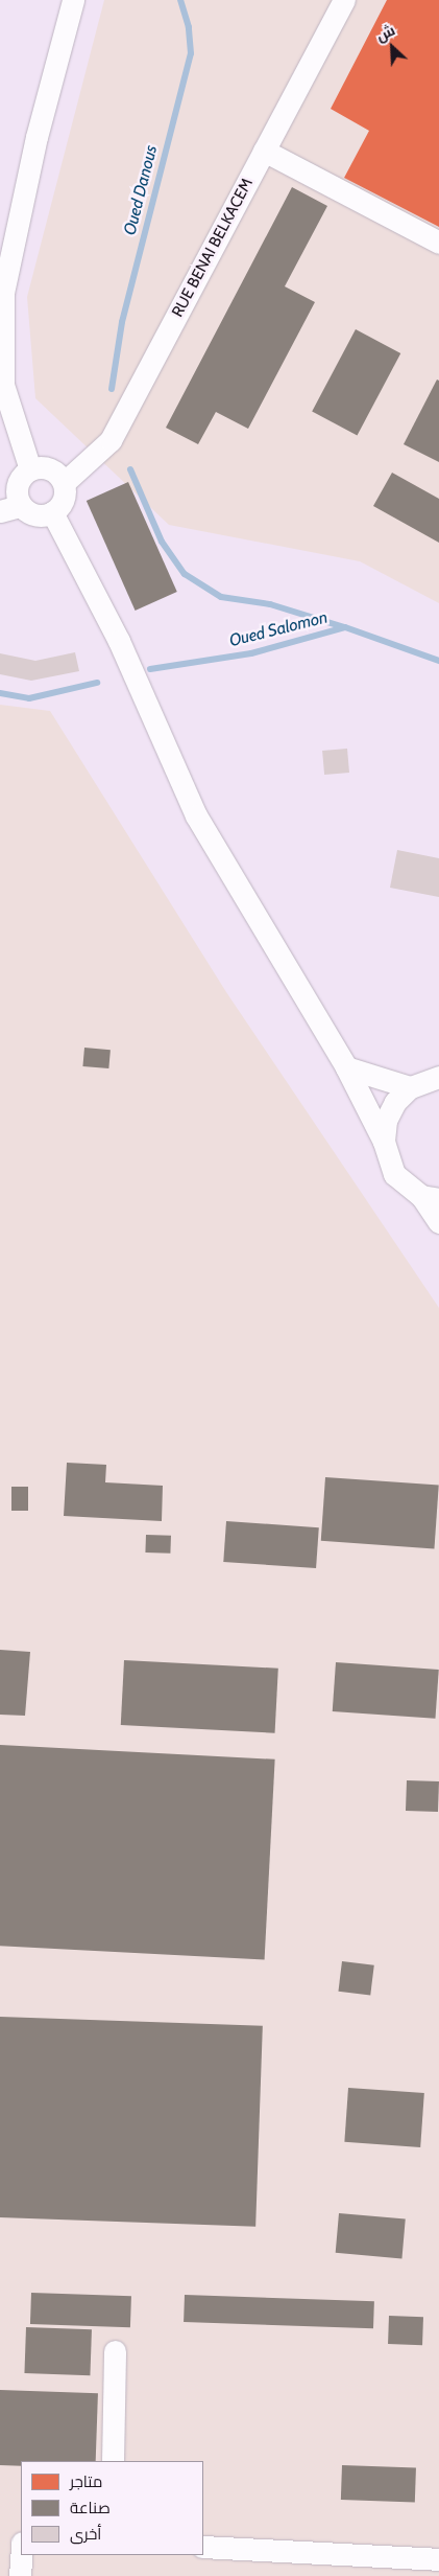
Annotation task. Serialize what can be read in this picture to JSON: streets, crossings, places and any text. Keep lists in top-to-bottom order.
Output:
{
  "streets": {
    "street": ["RUE BENAI BELKACEM"]
  },
  "water": ["Oued Danous", "Oued Salomon"],
  "legend": ["متاجر", "صناعة", "أخرى"],
  "north": "top left"
}
